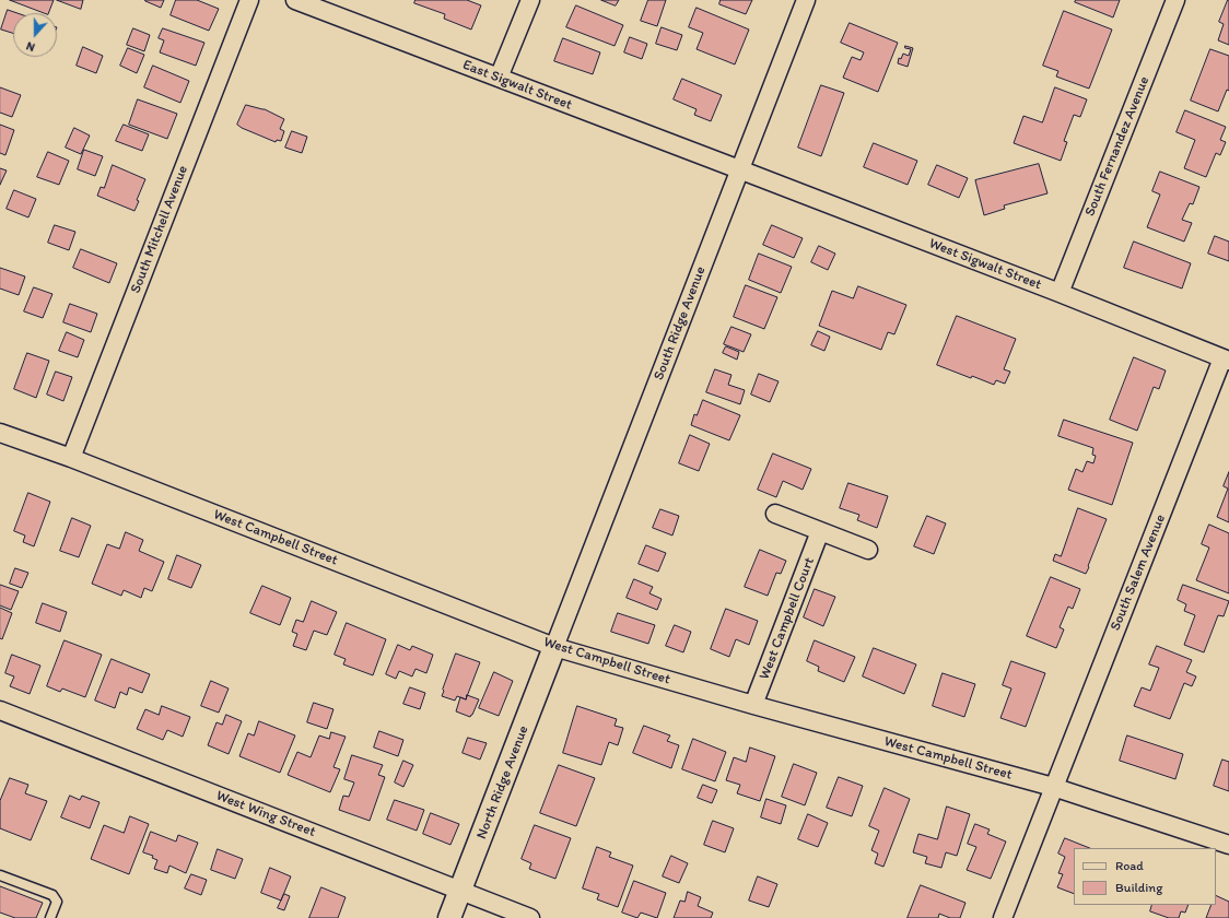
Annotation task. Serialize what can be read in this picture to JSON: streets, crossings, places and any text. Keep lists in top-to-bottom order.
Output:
{
  "streets": {
    "street": [
      "East Sigwalt Street",
      "South Fernandez Avenue",
      "South Mitchell Avenue",
      "West Sigwalt Street",
      "South Ridge Avenue",
      "West Campbell Street",
      "South Salem Avenue",
      "West Campbell Court",
      "North Ridge Avenue",
      "West Wing Street"
    ]
  },
  "crossings": [
    ["East Sigwalt Street", "West Sigwalt Street"],
    ["East Sigwalt Street", "South Ridge Avenue"],
    ["South Fernandez Avenue", "West Sigwalt Street"],
    ["South Mitchell Avenue", "West Campbell Street"],
    ["West Sigwalt Street", "South Ridge Avenue"],
    ["West Sigwalt Street", "South Salem Avenue"],
    ["South Ridge Avenue", "West Campbell Street"],
    ["South Ridge Avenue", "North Ridge Avenue"],
    ["West Campbell Street", "South Salem Avenue"],
    ["West Campbell Street", "West Campbell Court"],
    ["West Campbell Street", "North Ridge Avenue"],
    ["North Ridge Avenue", "West Wing Street"]
  ],
  "legend": ["Road", "Building"],
  "north": "bottom"
}
